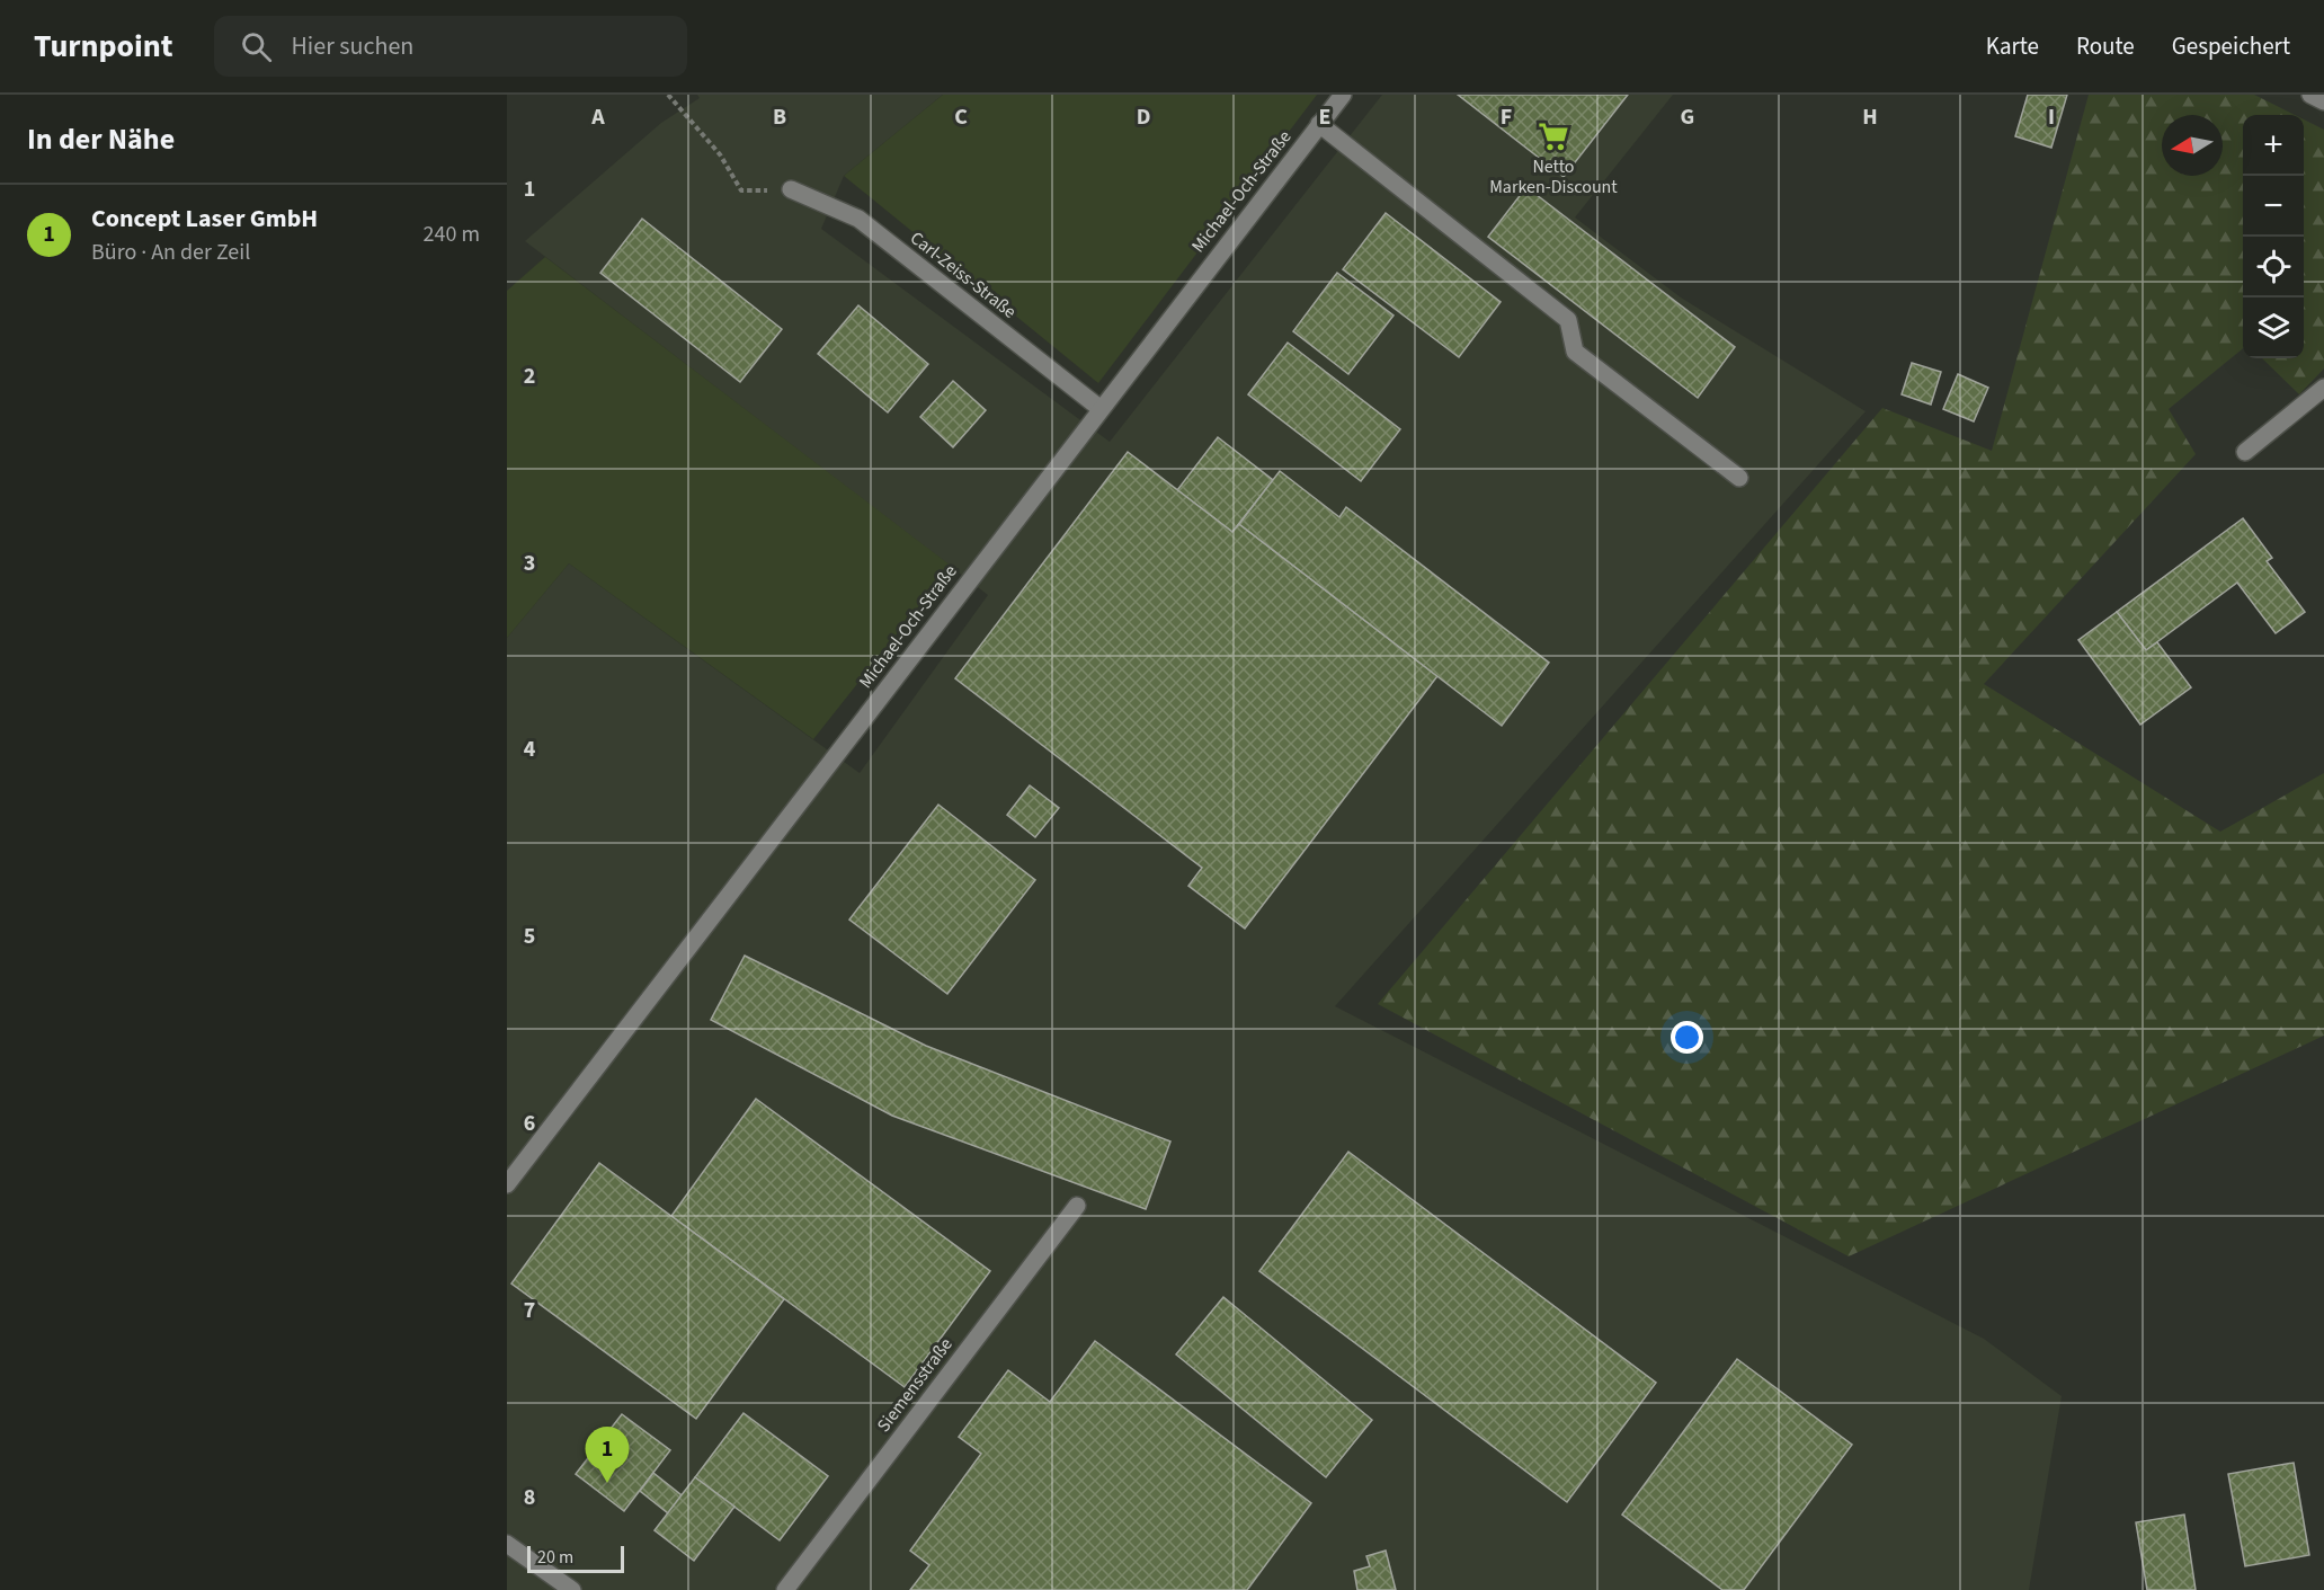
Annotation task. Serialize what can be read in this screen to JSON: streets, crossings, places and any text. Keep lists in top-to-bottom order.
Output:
{
  "streets": {
    "street": ["Michael-Och-Straße", "Carl-Zeiss-Straße", "Siemensstraße"]
  },
  "crossings": [
    ["Michael-Och-Straße", "Carl-Zeiss-Straße"]
  ],
  "places": {
    "supermarket": ["Netto Marken-Discount"]
  },
  "scale_bar": "20 m",
  "north": "left",
  "page": {
    "header": "Turnpoint",
    "search": "Hier suchen",
    "nav": ["Karte", "Route", "Gespeichert"],
    "heading": "In der Nähe",
    "map_buttons": ["+", "−"],
    "list": [
      {
        "mark": "1",
        "name": "Concept Laser GmbH",
        "note": "Büro · An der Zeil",
        "value": "240 m"
      }
    ],
    "pins": "1",
    "scale": "20 m"
  },
  "grid": {
    "columns": [
      "A",
      "B",
      "C",
      "D",
      "E",
      "F",
      "G",
      "H",
      "I"
    ],
    "rows": [
      "1",
      "2",
      "3",
      "4",
      "5",
      "6",
      "7",
      "8"
    ]
  }
}
